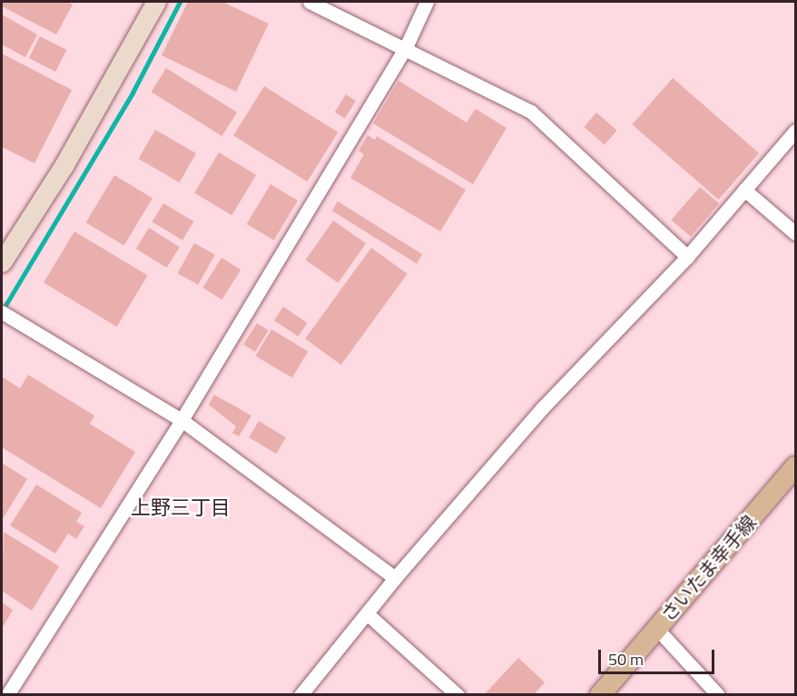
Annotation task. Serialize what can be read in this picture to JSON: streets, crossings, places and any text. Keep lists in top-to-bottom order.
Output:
{
  "streets": {
    "main road": ["さいたま幸手線"]
  },
  "districts": ["上野三丁目"],
  "scale_bar": "50 m"
}
